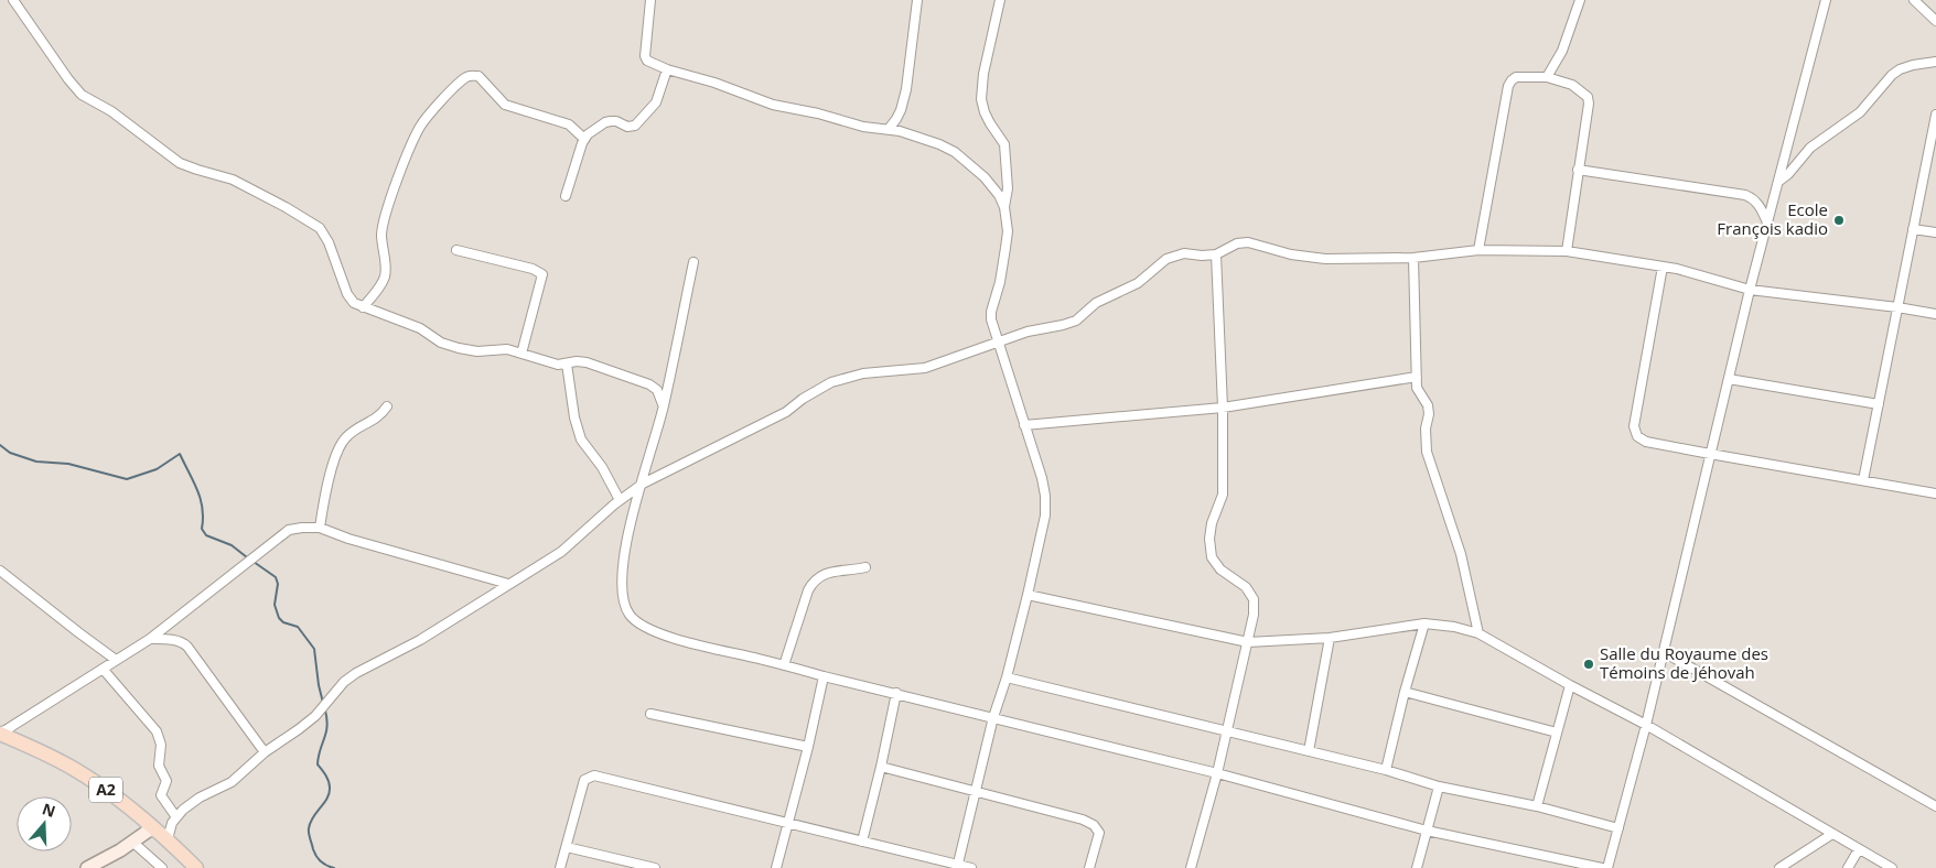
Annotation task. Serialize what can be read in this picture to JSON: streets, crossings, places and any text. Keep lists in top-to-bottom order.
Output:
{
  "streets": {
    "main road": ["A2"]
  },
  "places": ["Ecole François kadio", "Salle du Royaume des Témoins de Jéhovah"],
  "north": "top"
}
